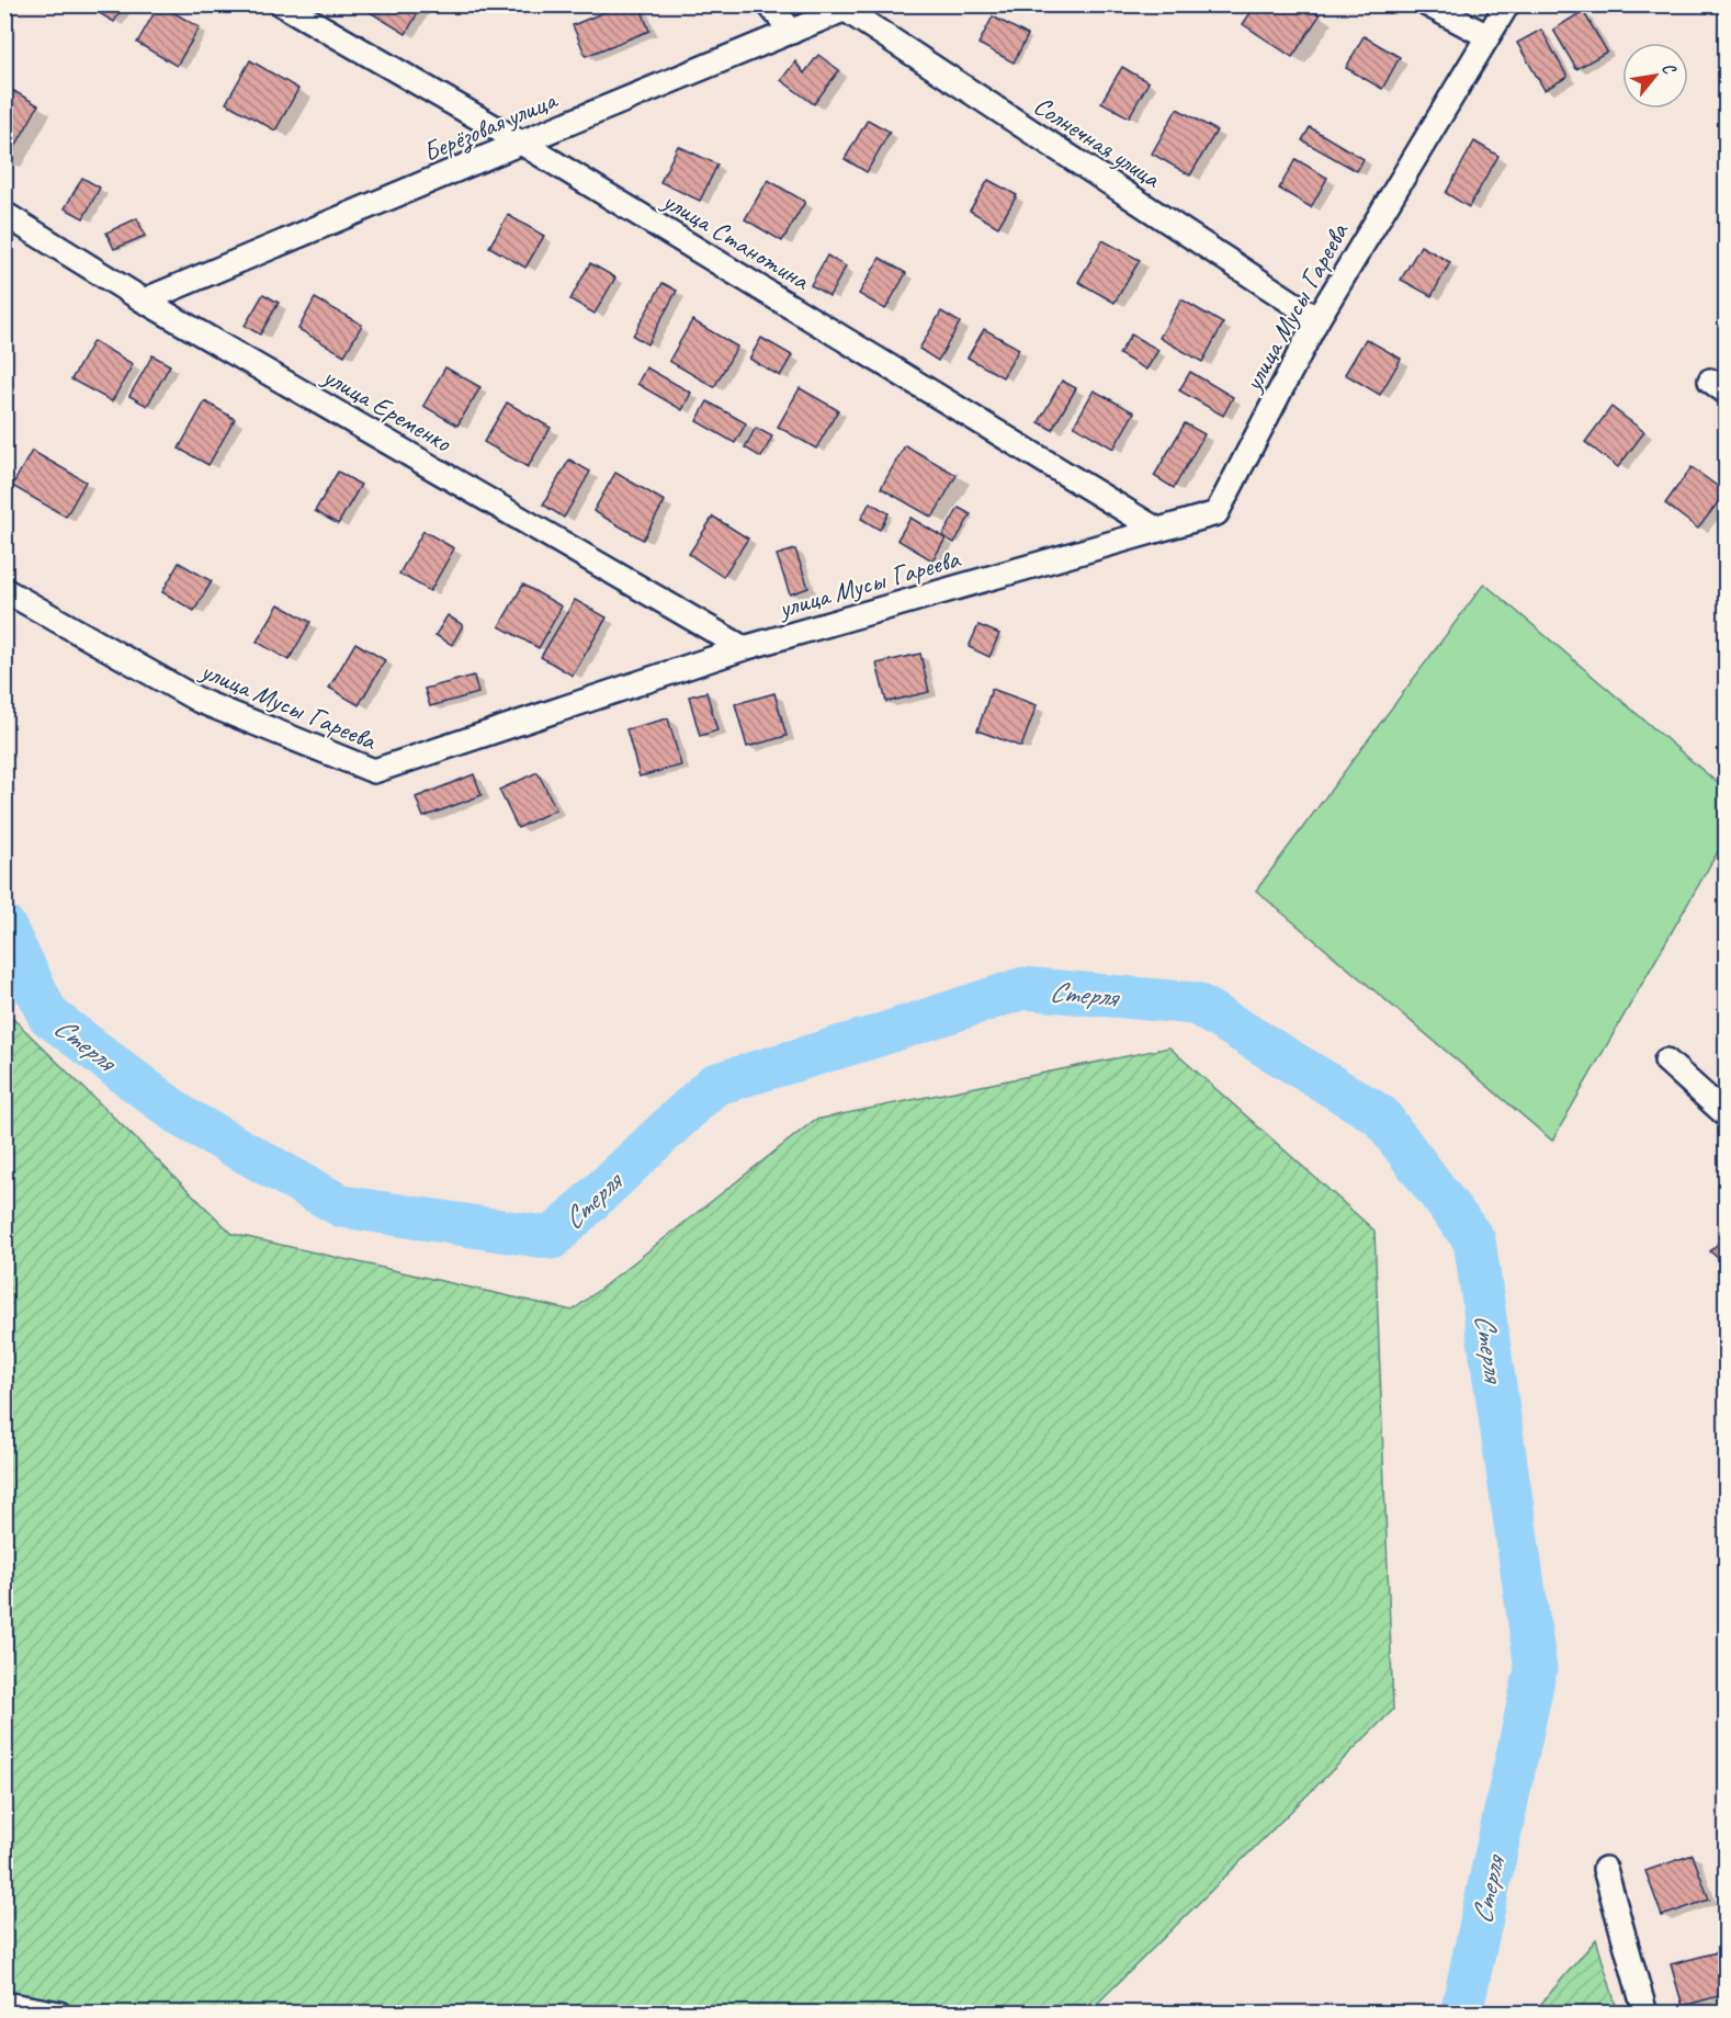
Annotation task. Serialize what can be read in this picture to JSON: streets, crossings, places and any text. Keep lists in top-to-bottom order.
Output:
{
  "streets": {
    "street": [
      "Берёзовая улица",
      "Солнечная улица",
      "улица Станотина",
      "улица Мусы Гареева",
      "улица Еременко"
    ]
  },
  "crossings": [
    ["Берёзовая улица", "Солнечная улица"],
    ["Берёзовая улица", "улица Станотина"],
    ["Берёзовая улица", "улица Еременко"],
    ["Солнечная улица", "улица Мусы Гареева"],
    ["улица Станотина", "улица Мусы Гареева"],
    ["улица Мусы Гареева", "улица Еременко"]
  ],
  "water": ["Стерля"],
  "north": "top right"
}
